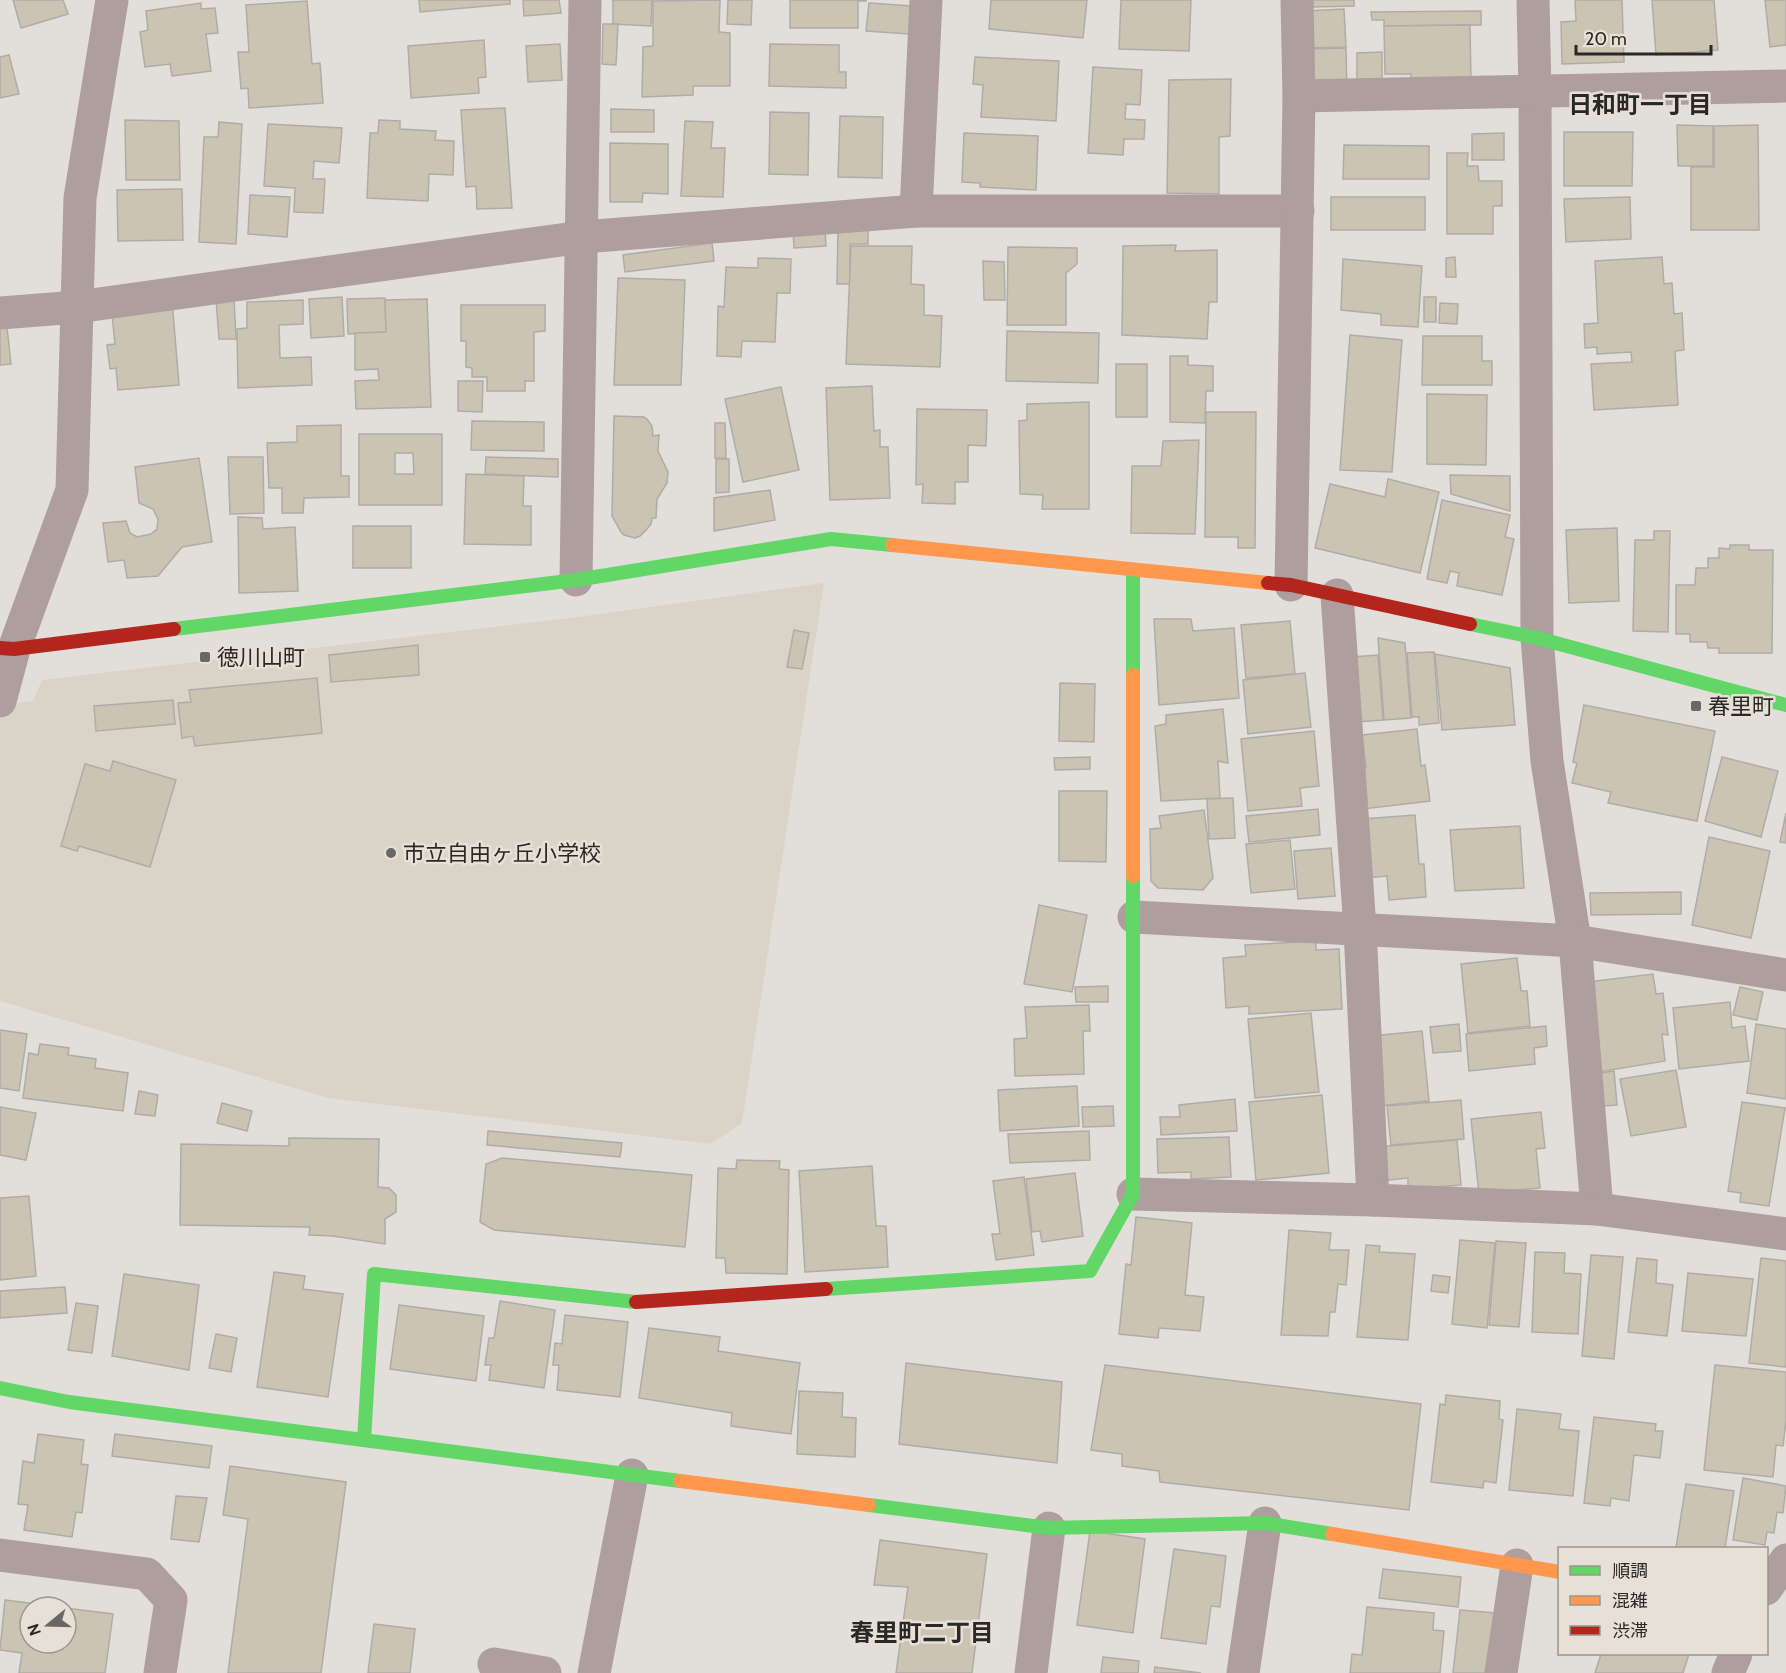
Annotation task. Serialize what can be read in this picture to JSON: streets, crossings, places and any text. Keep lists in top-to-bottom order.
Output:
{
  "districts": ["日和町一丁目", "春里町二丁目"],
  "places": {
    "transit": ["徳川山町", "春里町"],
    "other": ["市立自由ヶ丘小学校"]
  },
  "legend": ["順調", "混雑", "渋滞"],
  "scale_bar": "20 m",
  "north": "left"
}
